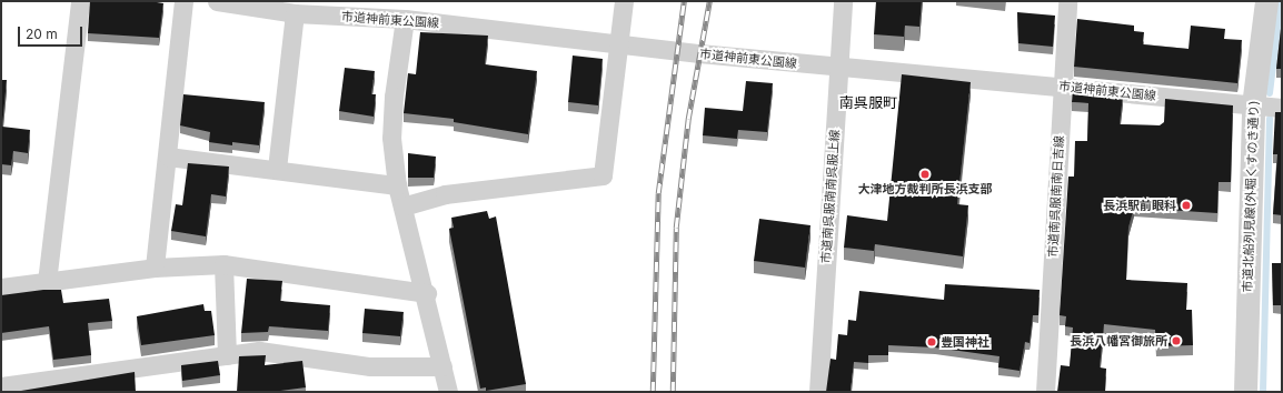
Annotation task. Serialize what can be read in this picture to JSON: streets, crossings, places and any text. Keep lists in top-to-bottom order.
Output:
{
  "streets": {
    "street": [
      "市道神前東公園線",
      "市道南呉服南南呉服上線",
      "市道南呉服南南日吉線",
      "市道北船列見線(外堀くすのき通り)"
    ]
  },
  "crossings": [
    ["市道神前東公園線", "市道南呉服南南呉服上線"],
    ["市道神前東公園線", "市道南呉服南南日吉線"],
    ["市道神前東公園線", "市道北船列見線(外堀くすのき通り)"]
  ],
  "districts": ["南呉服町"],
  "places": [
    "大津地方裁判所長浜支部",
    "長浜駅前眼科",
    "長浜八幡宮御旅所",
    "豊国神社"
  ],
  "scale_bar": "20 m"
}
